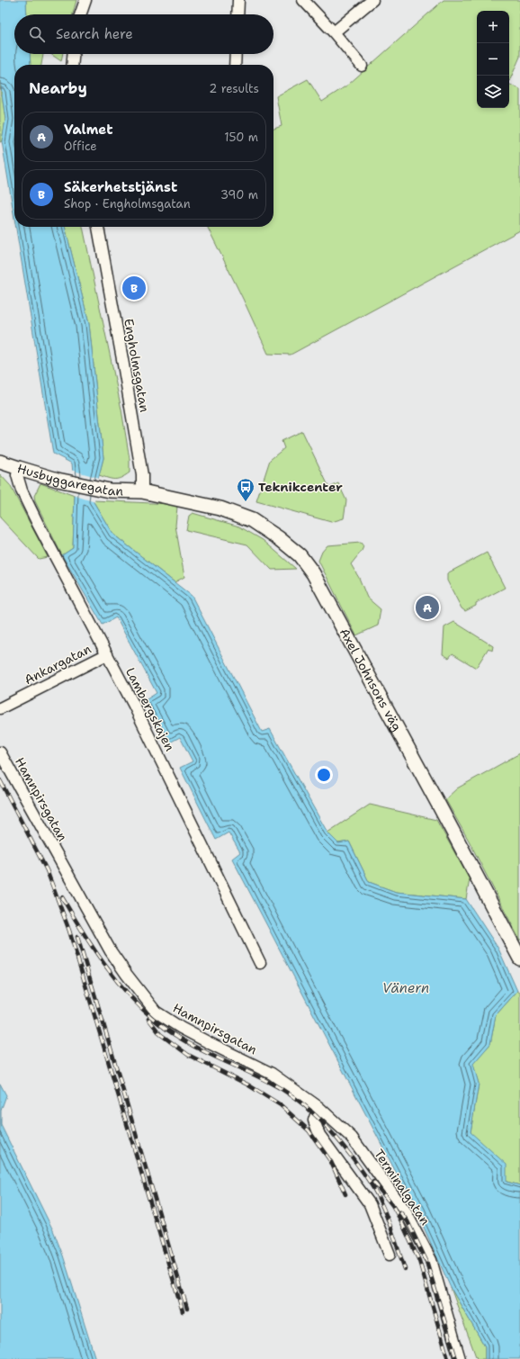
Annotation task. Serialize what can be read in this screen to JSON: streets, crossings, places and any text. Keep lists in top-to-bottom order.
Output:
{
  "streets": {
    "street": [
      "Engholmsgatan",
      "Husbyggaregatan",
      "Ankargatan",
      "Axel Johnsons väg",
      "Lambergskajen",
      "Hamnpirsgatan",
      "Terminalgatan"
    ]
  },
  "crossings": [
    ["Engholmsgatan", "Husbyggaregatan"],
    ["Engholmsgatan", "Axel Johnsons väg"],
    ["Husbyggaregatan", "Axel Johnsons väg"],
    ["Husbyggaregatan", "Lambergskajen"],
    ["Ankargatan", "Lambergskajen"],
    ["Hamnpirsgatan", "Terminalgatan"]
  ],
  "water": ["Vänern"],
  "places": {
    "bus stop": ["Teknikcenter"]
  },
  "page": {
    "map_buttons": ["+", "−"],
    "search": "Search here",
    "heading": ["Nearby", "2 results"],
    "list": [
      {
        "mark": "A",
        "name": "Valmet",
        "note": "Office",
        "value": "150 m"
      },
      {
        "mark": "B",
        "name": "Säkerhetstjänst",
        "note": "Shop · Engholmsgatan",
        "value": "390 m"
      }
    ],
    "pins": ["B", "A"]
  }
}
